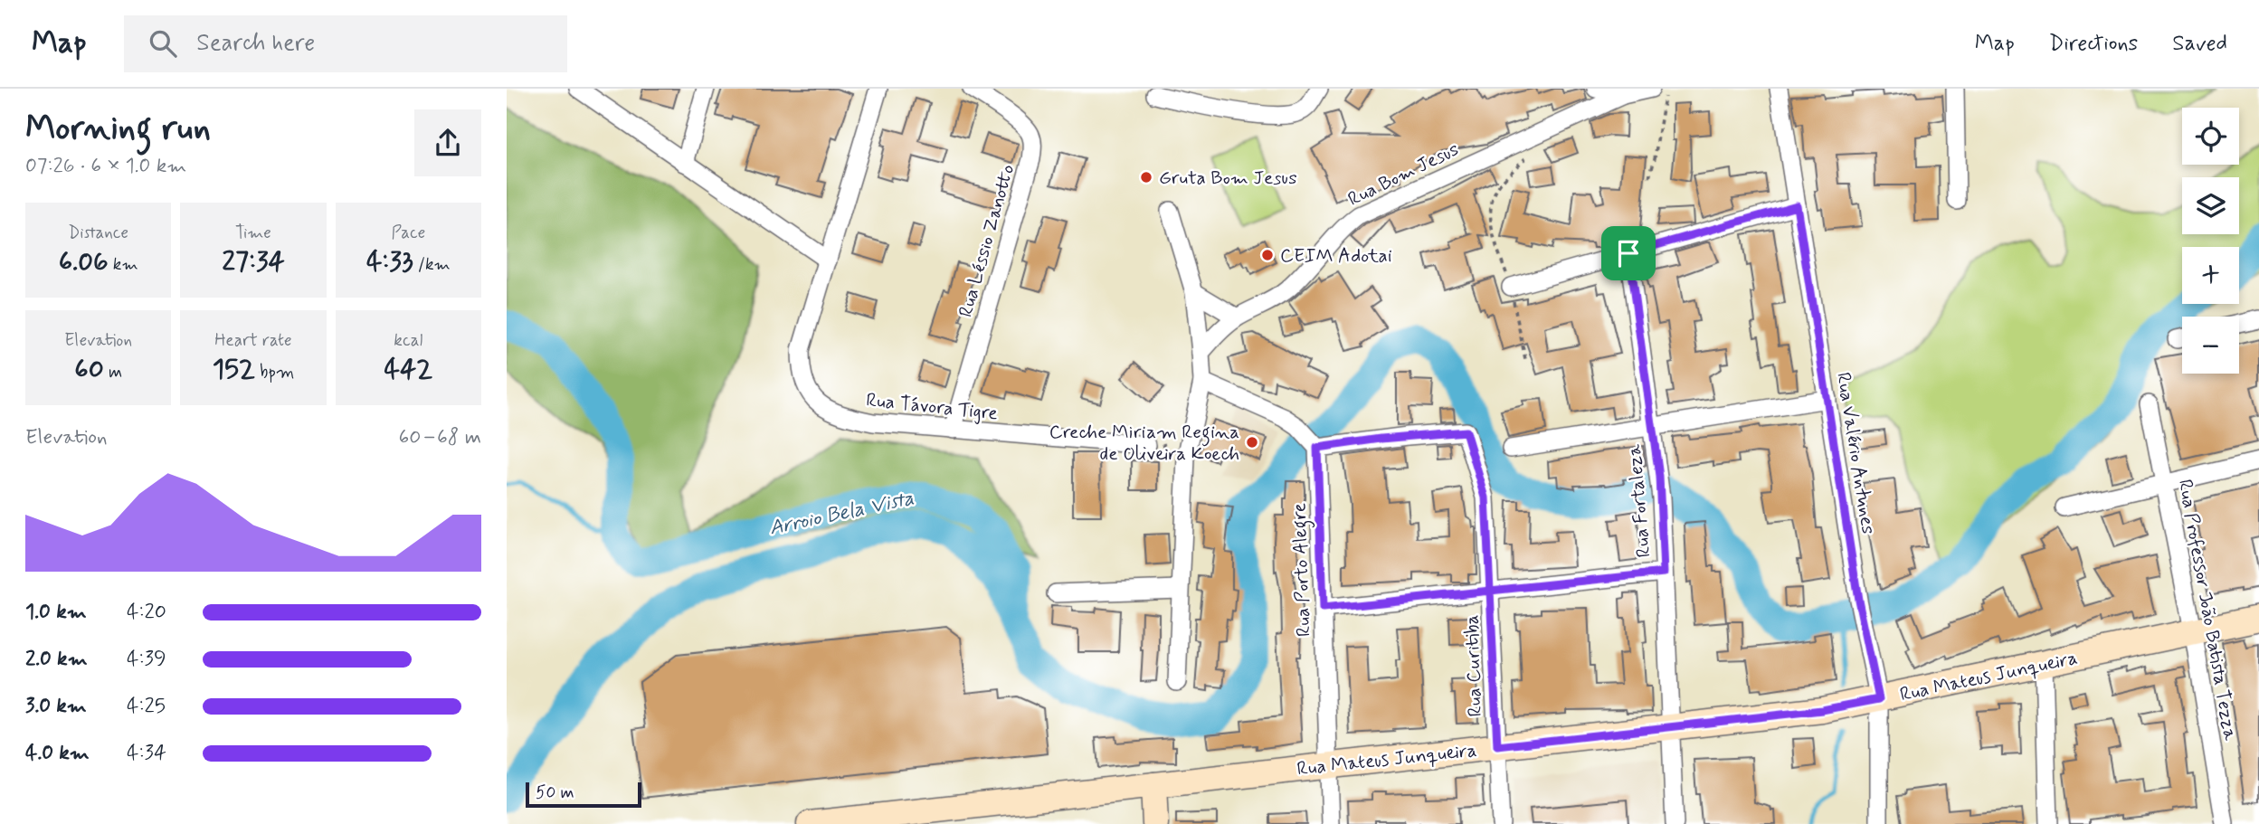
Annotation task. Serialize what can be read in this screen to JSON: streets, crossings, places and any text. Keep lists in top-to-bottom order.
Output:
{
  "streets": {
    "main road": ["Rua Mateus Junqueira"],
    "street": [
      "Rua Bom Jesus",
      "Rua Léssio Zanotto",
      "Rua Távora Tigre",
      "Rua Valério Antunes",
      "Rua Fortaleza",
      "Rua Porto Alegre",
      "Rua Professor João Batista Tezza",
      "Rua Curitiba"
    ]
  },
  "crossings": [
    ["Rua Léssio Zanotto", "Rua Távora Tigre"],
    ["Rua Valério Antunes", "Rua Mateus Junqueira"],
    ["Rua Fortaleza", "Rua Mateus Junqueira"],
    ["Rua Porto Alegre", "Rua Curitiba"],
    ["Rua Porto Alegre", "Rua Mateus Junqueira"],
    ["Rua Professor João Batista Tezza", "Rua Mateus Junqueira"],
    ["Rua Curitiba", "Rua Mateus Junqueira"]
  ],
  "water": ["Arroio Bela Vista"],
  "places": ["Gruta Bom Jesus", "CEIM Adotai", "Creche Miriam Regina de Oliveira Koech"],
  "scale_bar": "50 m",
  "page": {
    "header": "Map",
    "search": "Search here",
    "nav": ["Map", "Directions", "Saved"],
    "heading": ["Morning run", "07:26 · 6 × 1.0 km"],
    "map_buttons": ["+", "−"],
    "stats": [
      ["Distance", "6.06 km"],
      ["Time", "27:34"],
      ["Pace", "4:33 /km"],
      ["Elevation", "60 m"],
      ["Heart rate", "152 bpm"],
      ["kcal", "442"]
    ],
    "chart": ["Elevation", "60–68 m"],
    "list": [
      {
        "name": "1.0 km",
        "note": "4:20"
      },
      {
        "name": "2.0 km",
        "note": "4:39"
      },
      {
        "name": "3.0 km",
        "note": "4:25"
      },
      {
        "name": "4.0 km",
        "note": "4:34"
      }
    ],
    "scale": "50 m"
  }
}
